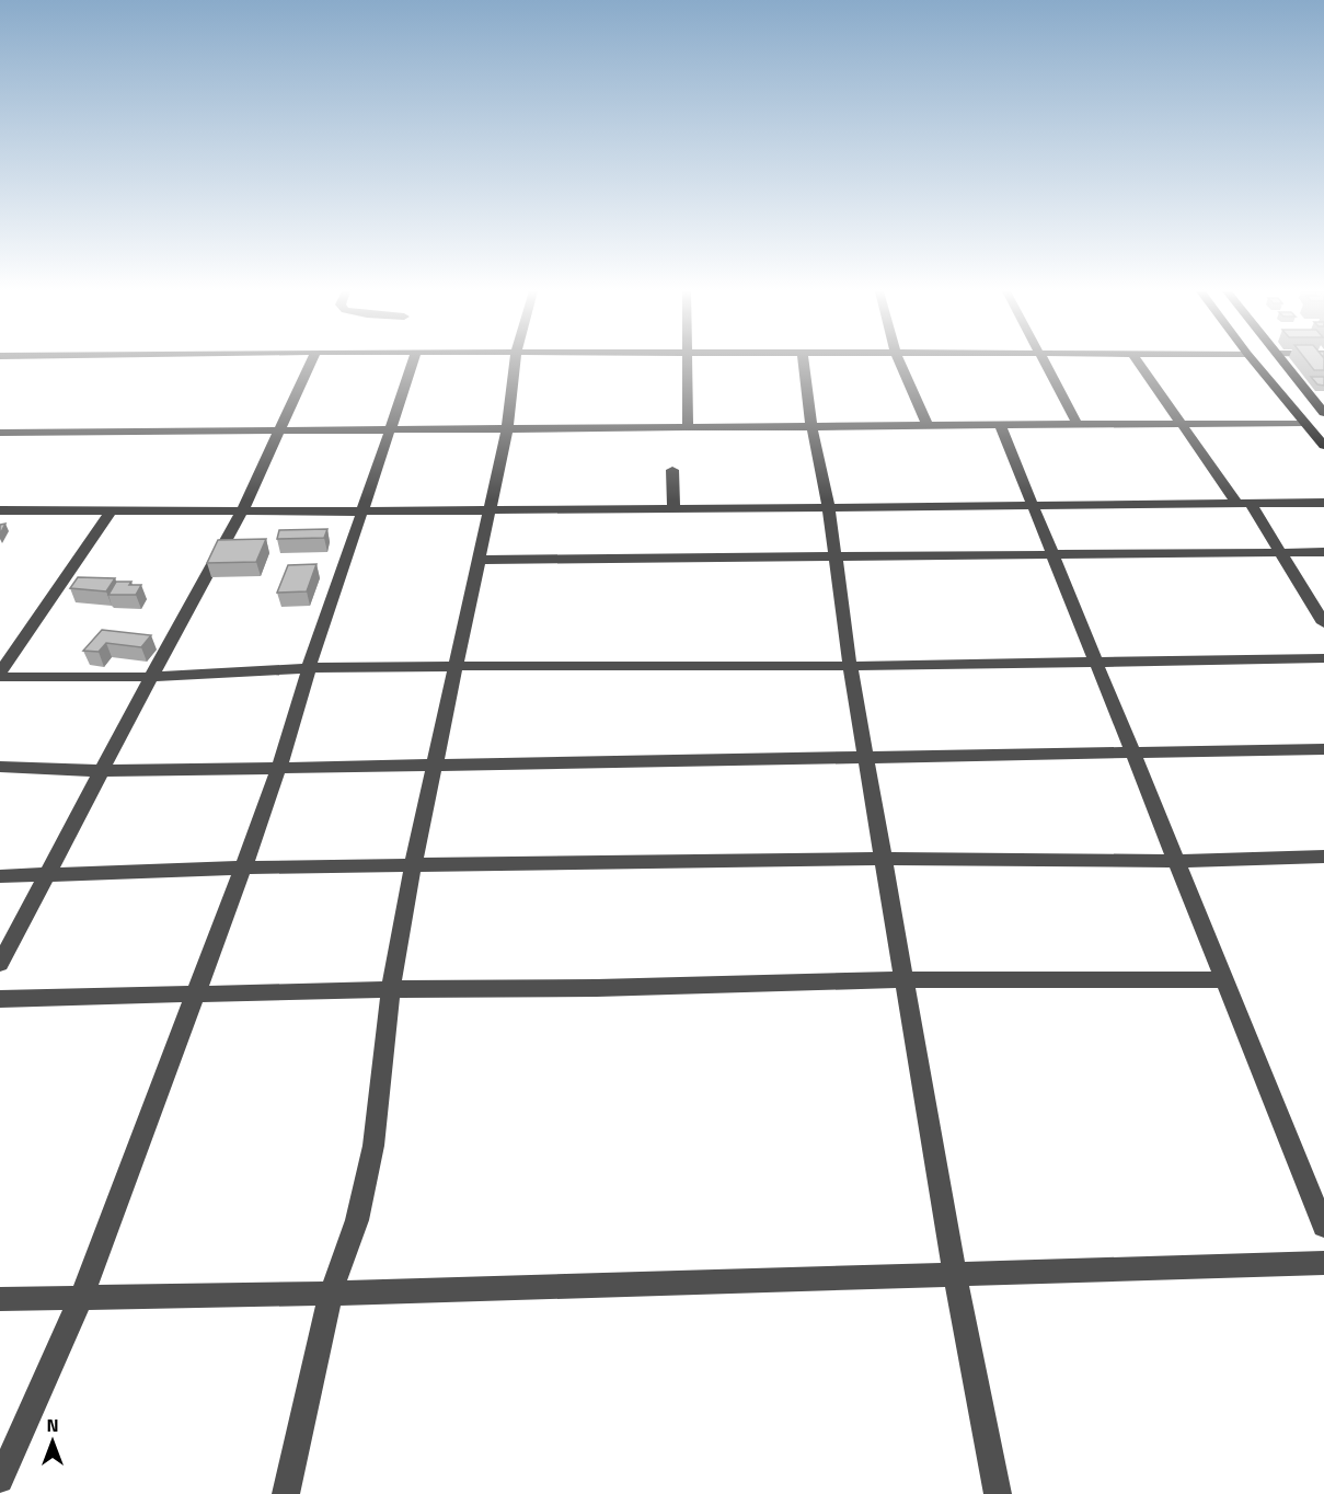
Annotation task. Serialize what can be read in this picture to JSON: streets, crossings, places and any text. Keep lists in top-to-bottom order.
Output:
{
  "north": "top"
}
